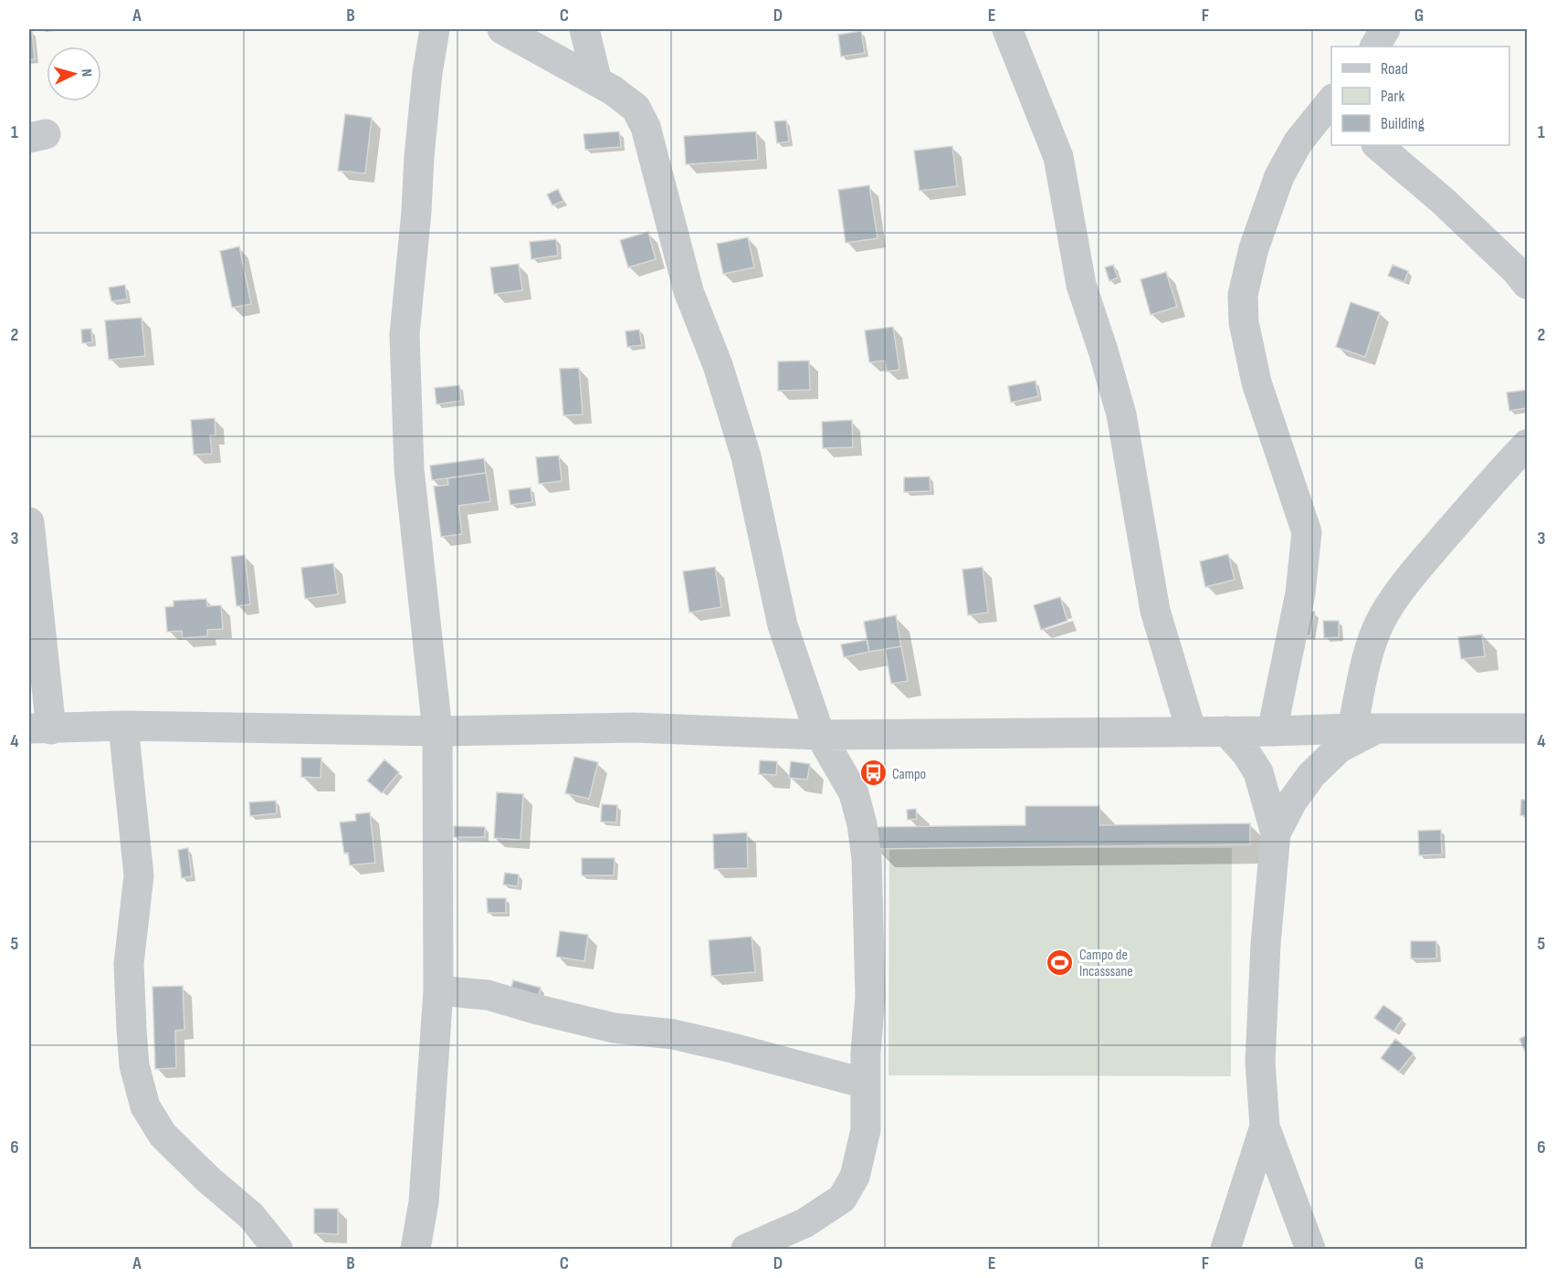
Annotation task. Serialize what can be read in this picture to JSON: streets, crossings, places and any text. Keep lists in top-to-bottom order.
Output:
{
  "places": {
    "bus stop": ["Campo"],
    "sports": ["Campo de Incasssane"]
  },
  "legend": ["Road", "Park", "Building"],
  "north": "right",
  "grid": {
    "columns": [
      "A",
      "B",
      "C",
      "D",
      "E",
      "F",
      "G"
    ],
    "rows": [
      "1",
      "2",
      "3",
      "4",
      "5",
      "6"
    ]
  }
}
